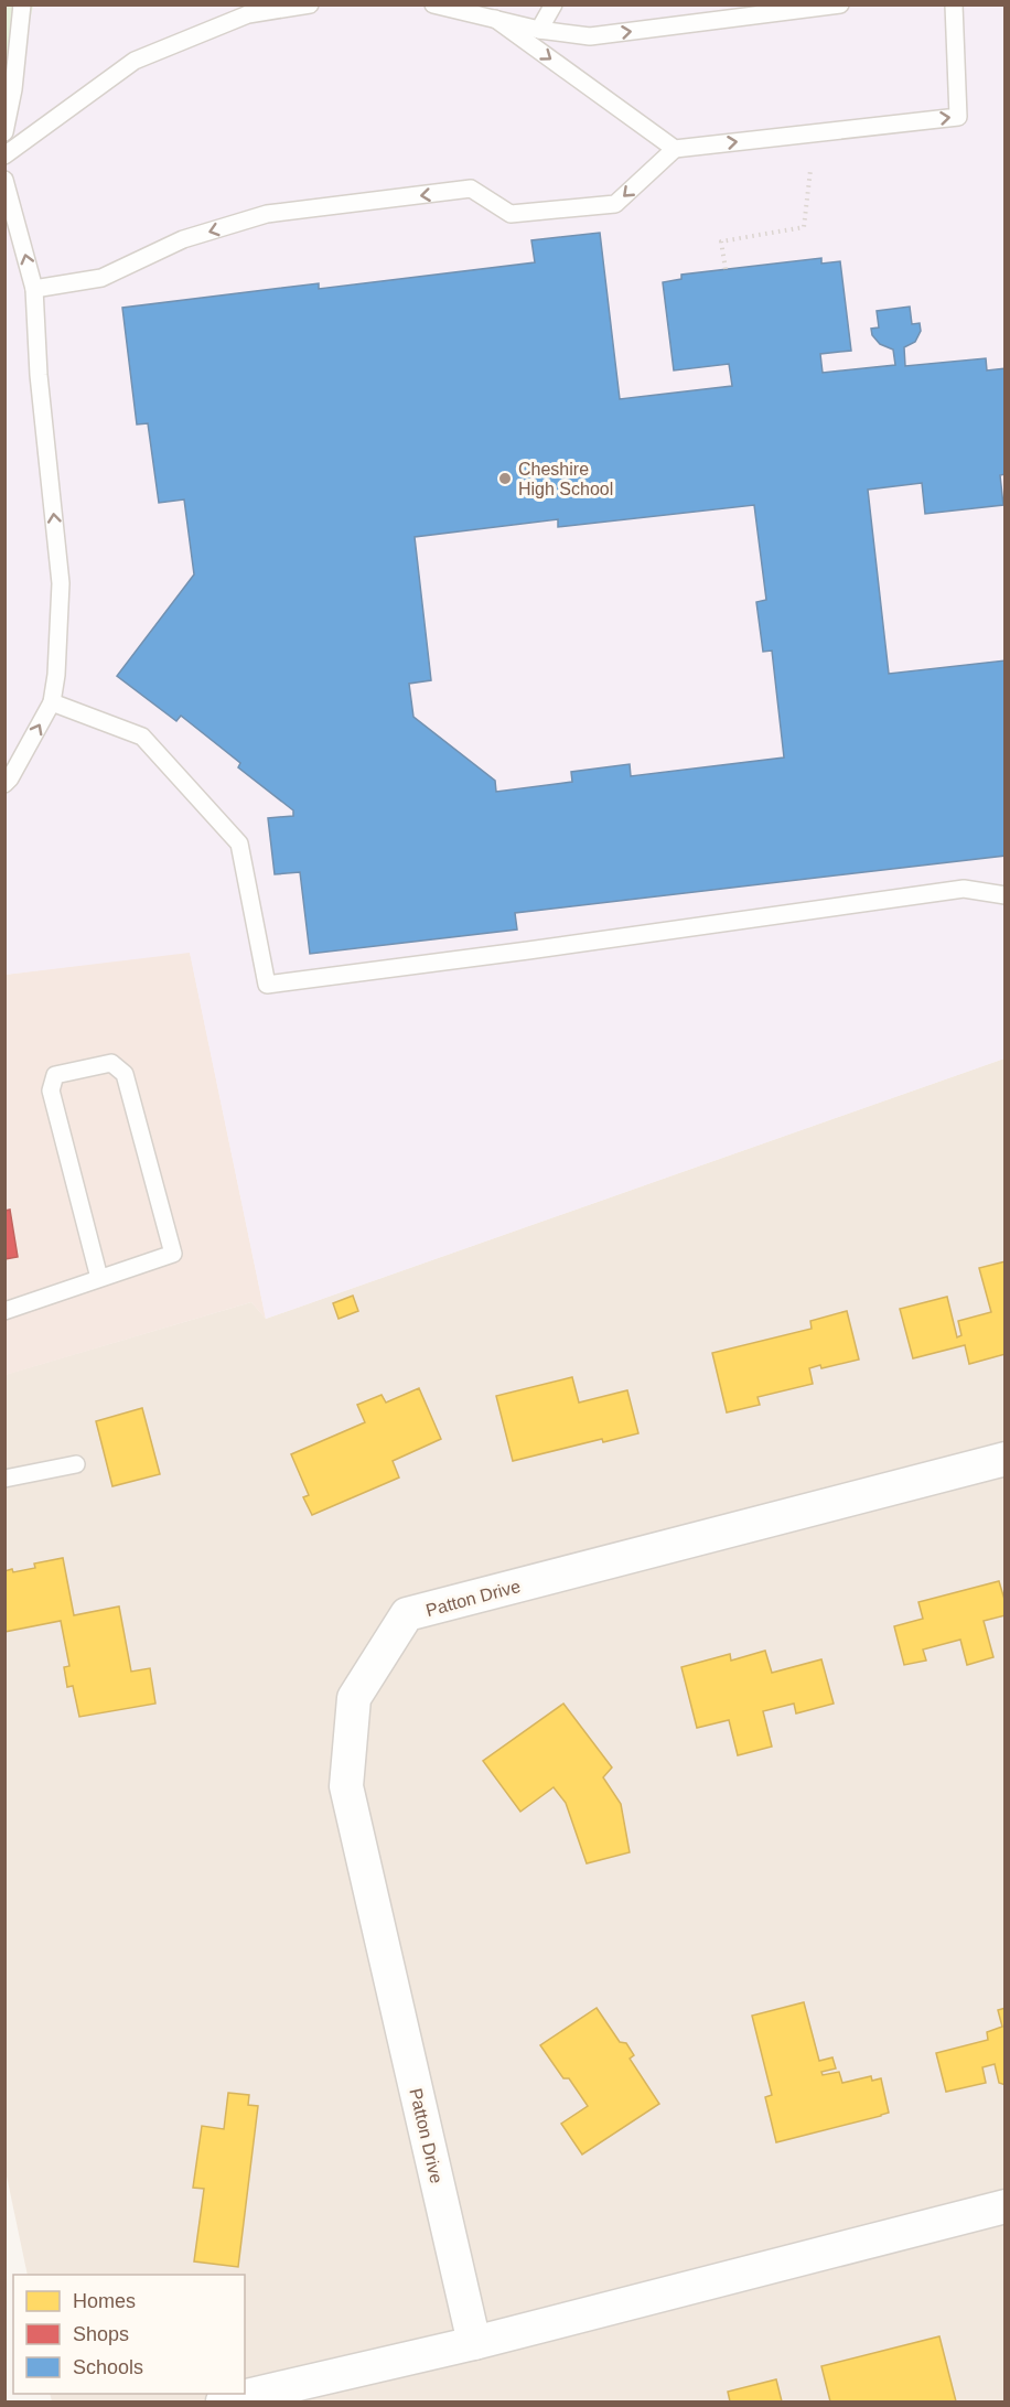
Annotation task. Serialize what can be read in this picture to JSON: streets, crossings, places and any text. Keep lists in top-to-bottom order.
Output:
{
  "streets": {
    "street": ["Patton Drive"]
  },
  "places": ["Cheshire High School"],
  "legend": ["Homes", "Shops", "Schools"]
}
